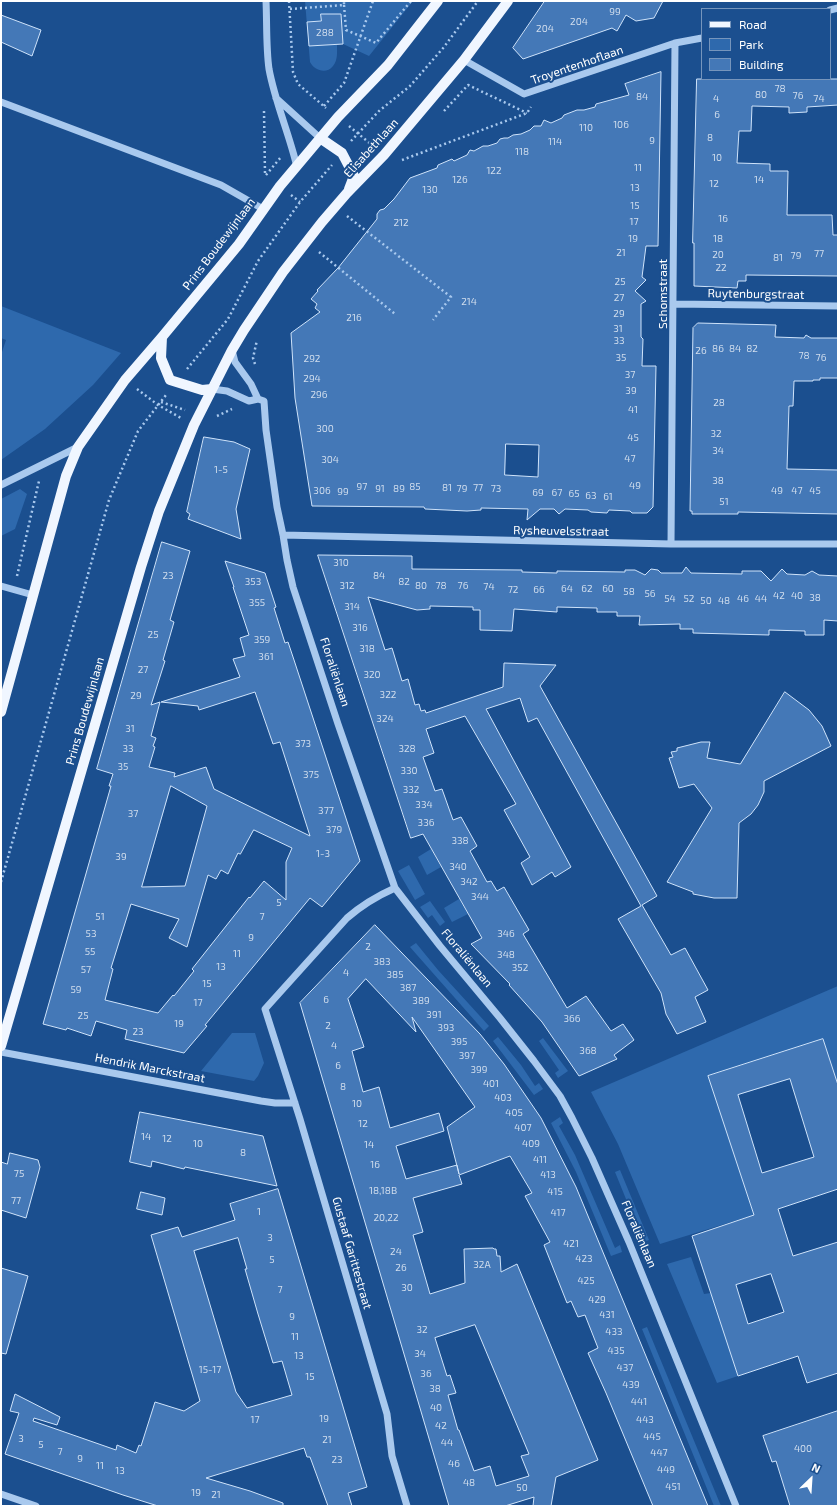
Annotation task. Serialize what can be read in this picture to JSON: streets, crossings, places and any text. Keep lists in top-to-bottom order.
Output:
{
  "streets": {
    "main road": ["Elisabethlaan", "Prins Boudewijnlaan"],
    "street": [
      "Troyentenhoflaan",
      "Schomstraat",
      "Ruytenburgstraat",
      "Rysheuvelsstraat",
      "Floraliënlaan",
      "Hendrik Marckstraat",
      "Gustaaf Garittestraat"
    ]
  },
  "crossings": [
    ["Troyentenhoflaan", "Elisabethlaan"],
    ["Troyentenhoflaan", "Schomstraat"],
    ["Elisabethlaan", "Prins Boudewijnlaan"],
    ["Prins Boudewijnlaan", "Floraliënlaan"],
    ["Schomstraat", "Ruytenburgstraat"],
    ["Schomstraat", "Rysheuvelsstraat"],
    ["Rysheuvelsstraat", "Floraliënlaan"],
    ["Floraliënlaan", "Gustaaf Garittestraat"],
    ["Hendrik Marckstraat", "Gustaaf Garittestraat"]
  ],
  "house_numbers": [
    "99",
    "204",
    "204",
    "288",
    "78",
    "80",
    "76",
    "84",
    "4",
    "74",
    "6",
    "106",
    "110",
    "8",
    "9",
    "114",
    "118",
    "10",
    "11",
    "122",
    "126",
    "14",
    "12",
    "13",
    "130",
    "15",
    "16",
    "17",
    "212",
    "19",
    "18",
    "21",
    "77",
    "20",
    "79",
    "81",
    "22",
    "25",
    "27",
    "214",
    "29",
    "216",
    "31",
    "33",
    "86",
    "84",
    "82",
    "26",
    "78",
    "35",
    "76",
    "292",
    "37",
    "294",
    "39",
    "296",
    "28",
    "41",
    "300",
    "32",
    "45",
    "34",
    "47",
    "304",
    "1-5",
    "38",
    "49",
    "97",
    "85",
    "81",
    "77",
    "91",
    "89",
    "79",
    "73",
    "306",
    "49",
    "47",
    "45",
    "99",
    "69",
    "67",
    "65",
    "63",
    "61",
    "51",
    "310",
    "23",
    "84",
    "353",
    "82",
    "312",
    "80",
    "78",
    "76",
    "74",
    "64",
    "62",
    "60",
    "72",
    "66",
    "58",
    "56",
    "42",
    "40",
    "38",
    "54",
    "52",
    "46",
    "44",
    "50",
    "48",
    "355",
    "314",
    "316",
    "25",
    "359",
    "318",
    "361",
    "27",
    "320",
    "322",
    "29",
    "324",
    "31",
    "373",
    "33",
    "328",
    "35",
    "330",
    "375",
    "332",
    "334",
    "377",
    "37",
    "336",
    "379",
    "338",
    "1-3",
    "39",
    "340",
    "342",
    "344",
    "5",
    "51",
    "7",
    "53",
    "346",
    "9",
    "2",
    "55",
    "11",
    "348",
    "383",
    "13",
    "352",
    "57",
    "4",
    "385",
    "15",
    "387",
    "59",
    "6",
    "389",
    "17",
    "391",
    "25",
    "366",
    "19",
    "2",
    "393",
    "23",
    "395",
    "4",
    "368",
    "397",
    "6",
    "399",
    "401",
    "8",
    "403",
    "10",
    "405",
    "12",
    "407",
    "14",
    "12",
    "10",
    "409",
    "14",
    "8",
    "411",
    "16",
    "75",
    "413",
    "18,18B",
    "415",
    "77",
    "1",
    "417",
    "20,22",
    "3",
    "421",
    "24",
    "423",
    "5",
    "32A",
    "26",
    "425",
    "30",
    "7",
    "429",
    "431",
    "9",
    "32",
    "433",
    "11",
    "435",
    "34",
    "13",
    "437",
    "15-17",
    "36",
    "15",
    "439",
    "38",
    "441",
    "40",
    "19",
    "17",
    "443",
    "42",
    "445",
    "3",
    "21",
    "44",
    "5",
    "400",
    "7",
    "447",
    "9",
    "23",
    "46",
    "11",
    "449",
    "13",
    "48",
    "451",
    "50",
    "19",
    "21"
  ],
  "legend": ["Road", "Park", "Building"],
  "north": "top right"
}
